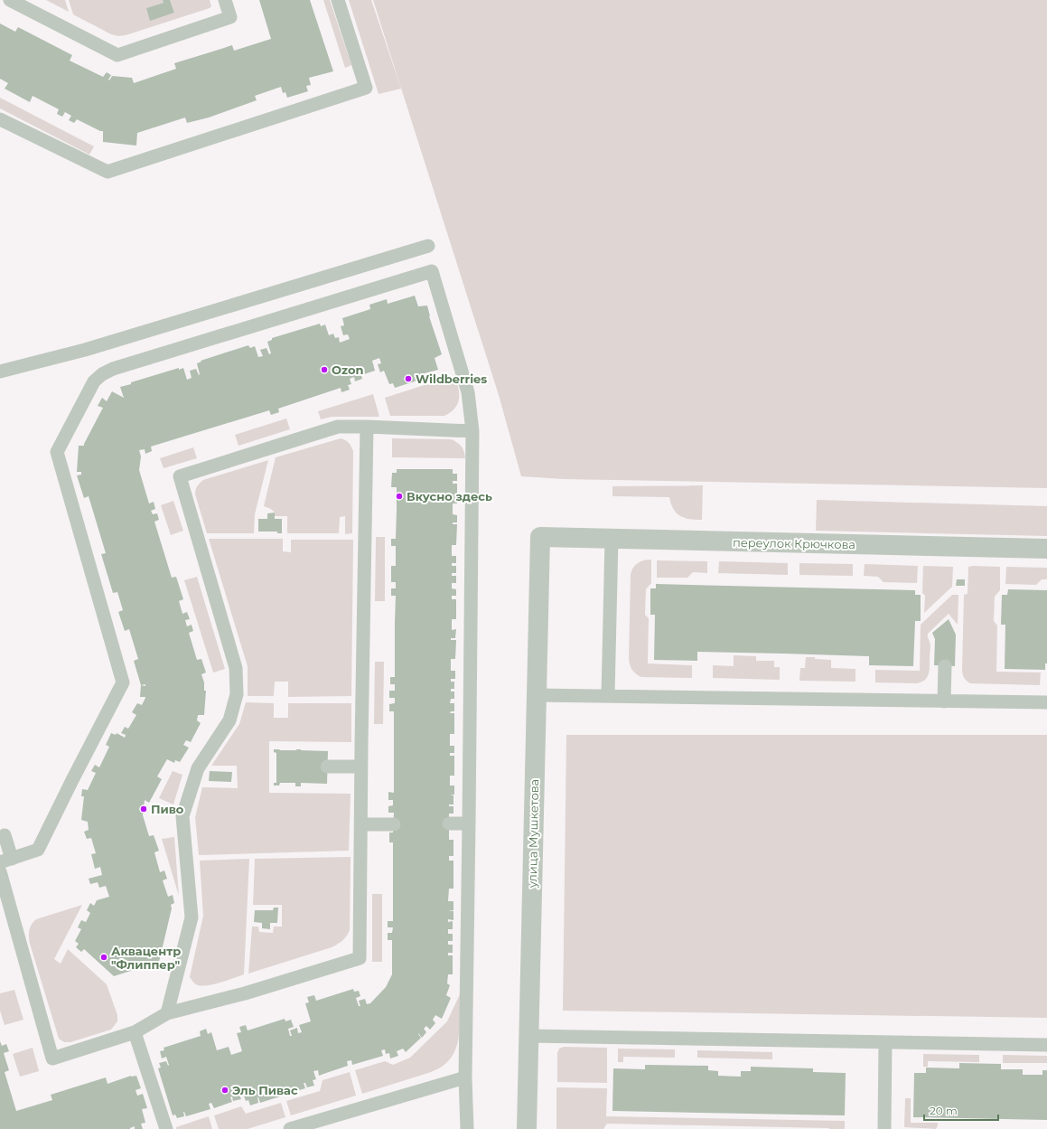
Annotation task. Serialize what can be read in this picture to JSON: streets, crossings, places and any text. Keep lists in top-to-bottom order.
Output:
{
  "streets": {
    "street": ["переулок Крючкова", "улица Мушкетова"]
  },
  "crossings": [
    ["переулок Крючкова", "улица Мушкетова"]
  ],
  "places": [
    "Ozon",
    "Wildberries",
    "Вкусно здесь",
    "Пиво",
    "Аквацентр \"Флиппер\"",
    "Эль Пивас"
  ],
  "scale_bar": "20 m"
}
